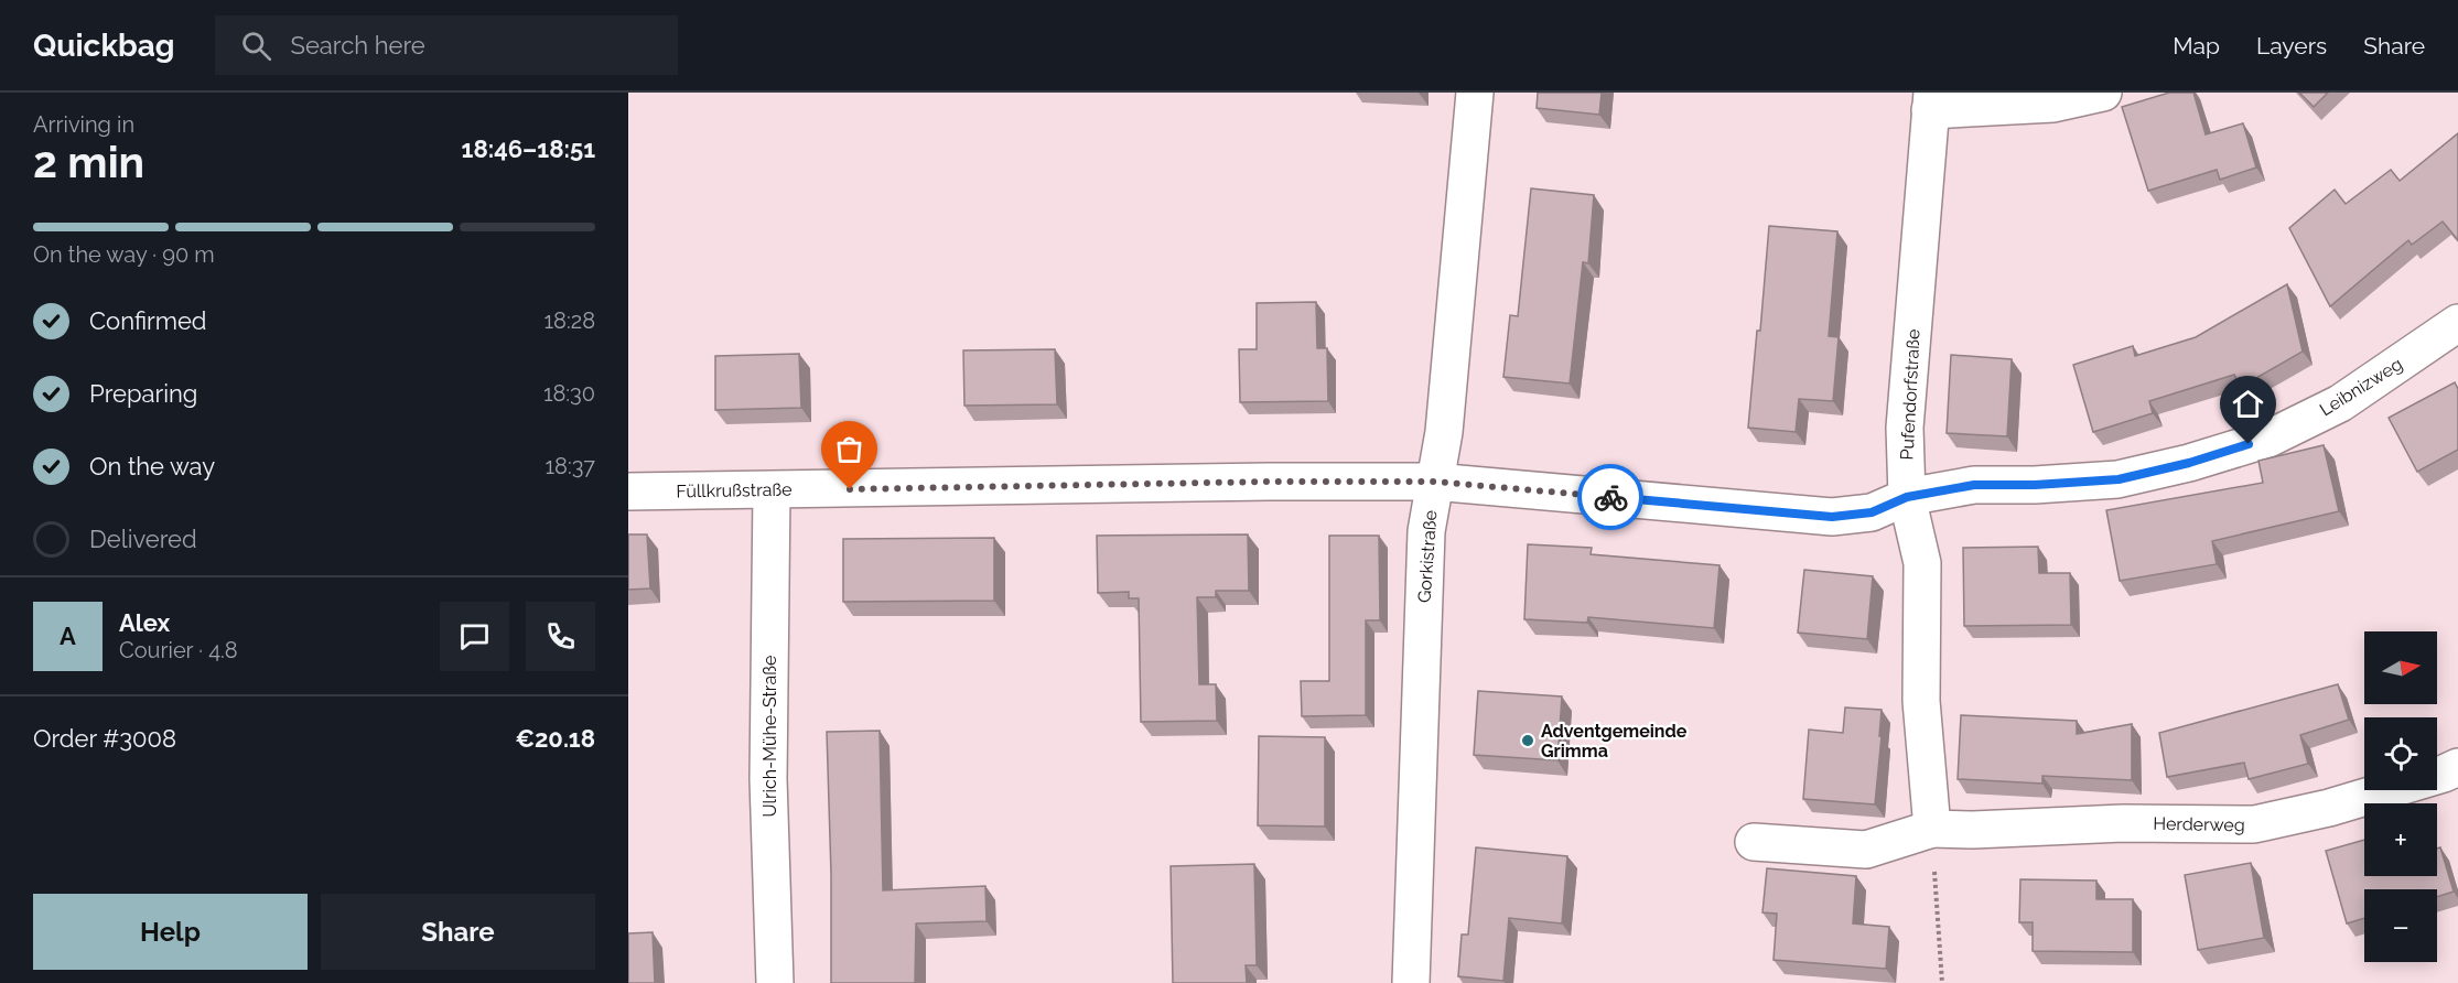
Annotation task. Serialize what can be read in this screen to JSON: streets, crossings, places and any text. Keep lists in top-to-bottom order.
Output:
{
  "streets": {
    "street": [
      "Leibnizweg",
      "Pufendorfstraße",
      "Füllkrußstraße",
      "Gorkistraße",
      "Ulrich-Mühe-Straße",
      "Herderweg"
    ]
  },
  "crossings": [
    ["Leibnizweg", "Pufendorfstraße"],
    ["Füllkrußstraße", "Gorkistraße"],
    ["Füllkrußstraße", "Ulrich-Mühe-Straße"]
  ],
  "places": ["Adventgemeinde Grimma"],
  "north": "right",
  "page": {
    "header": "Quickbag",
    "search": "Search here",
    "nav": ["Map", "Layers", "Share"],
    "heading": ["2 min", "Arriving in", "18:46–18:51"],
    "panel": [
      "Alex",
      "Courier · 4.8",
      "Order #3008",
      "€20.18"
    ],
    "bar": "On the way · 90 m",
    "list": [
      ["Confirmed", "18:28"],
      ["Preparing", "18:30"],
      ["On the way", "18:37"],
      "Delivered"
    ],
    "round": "A",
    "map_buttons": ["+", "−"],
    "buttons": ["Help", "Share"]
  }
}
